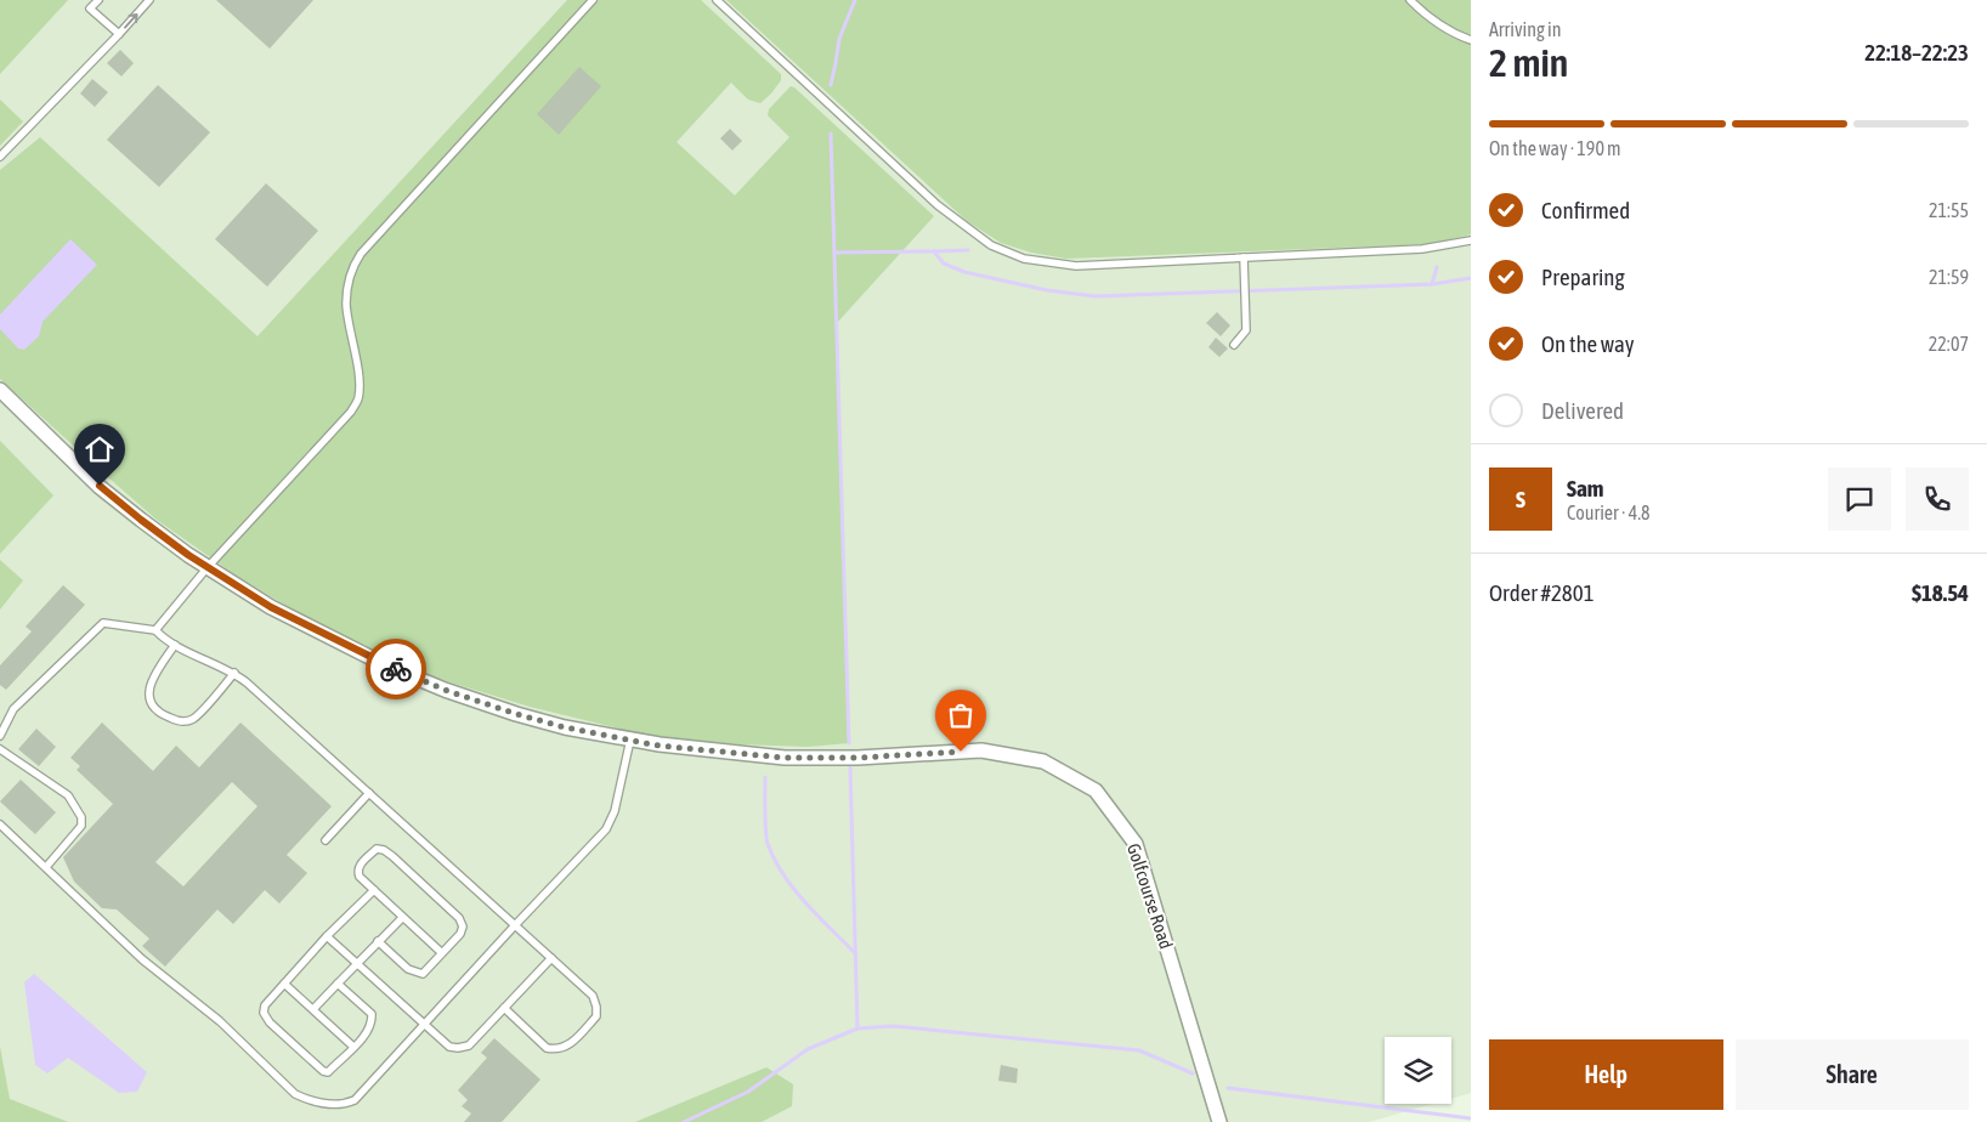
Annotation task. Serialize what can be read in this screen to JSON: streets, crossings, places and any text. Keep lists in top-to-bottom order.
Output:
{
  "streets": {
    "street": ["Golfcourse Road"]
  },
  "page": {
    "heading": ["2 min", "Arriving in", "22:18–22:23"],
    "panel": [
      "Sam",
      "Courier · 4.8",
      "Order #2801",
      "$18.54"
    ],
    "bar": "On the way · 190 m",
    "list": [
      ["Confirmed", "21:55"],
      ["Preparing", "21:59"],
      ["On the way", "22:07"],
      "Delivered"
    ],
    "round": "S",
    "buttons": ["Help", "Share"]
  }
}
